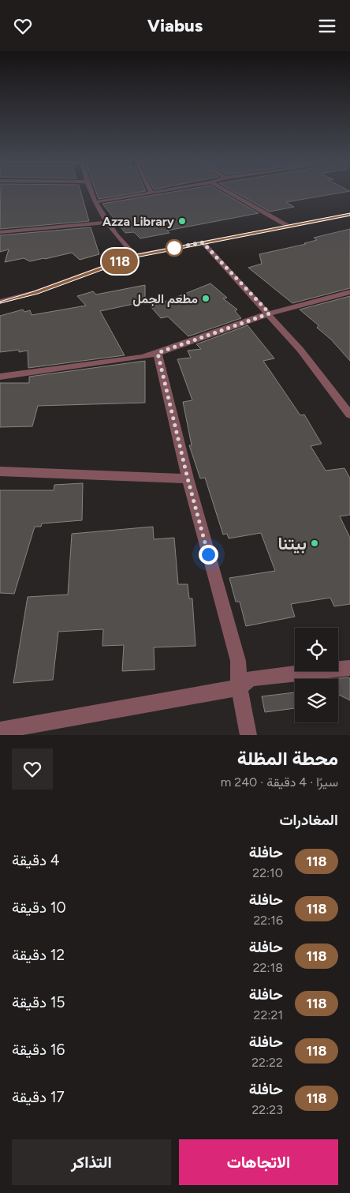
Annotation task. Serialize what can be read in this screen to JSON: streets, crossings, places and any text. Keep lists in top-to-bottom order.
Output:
{
  "places": ["Azza Library", "مطعم الجمل", "بيتنا"],
  "lines": ["bus line 118"],
  "page": {
    "header": "Viabus",
    "on_map": "118",
    "heading": [
      ["محطة المظلة", "سيرًا · 4 دقيقة · 240 m"],
      "المغادرات"
    ],
    "list": [
      {
        "mark": "118",
        "name": "حافلة",
        "note": "22:10",
        "value": "4 دقيقة"
      },
      {
        "mark": "118",
        "name": "حافلة",
        "note": "22:16",
        "value": "10 دقيقة"
      },
      {
        "mark": "118",
        "name": "حافلة",
        "note": "22:18",
        "value": "12 دقيقة"
      },
      {
        "mark": "118",
        "name": "حافلة",
        "note": "22:21",
        "value": "15 دقيقة"
      },
      {
        "mark": "118",
        "name": "حافلة",
        "note": "22:22",
        "value": "16 دقيقة"
      },
      {
        "mark": "118",
        "name": "حافلة",
        "note": "22:23",
        "value": "17 دقيقة"
      }
    ],
    "buttons": ["الاتجاهات", "التذاكر"]
  }
}
